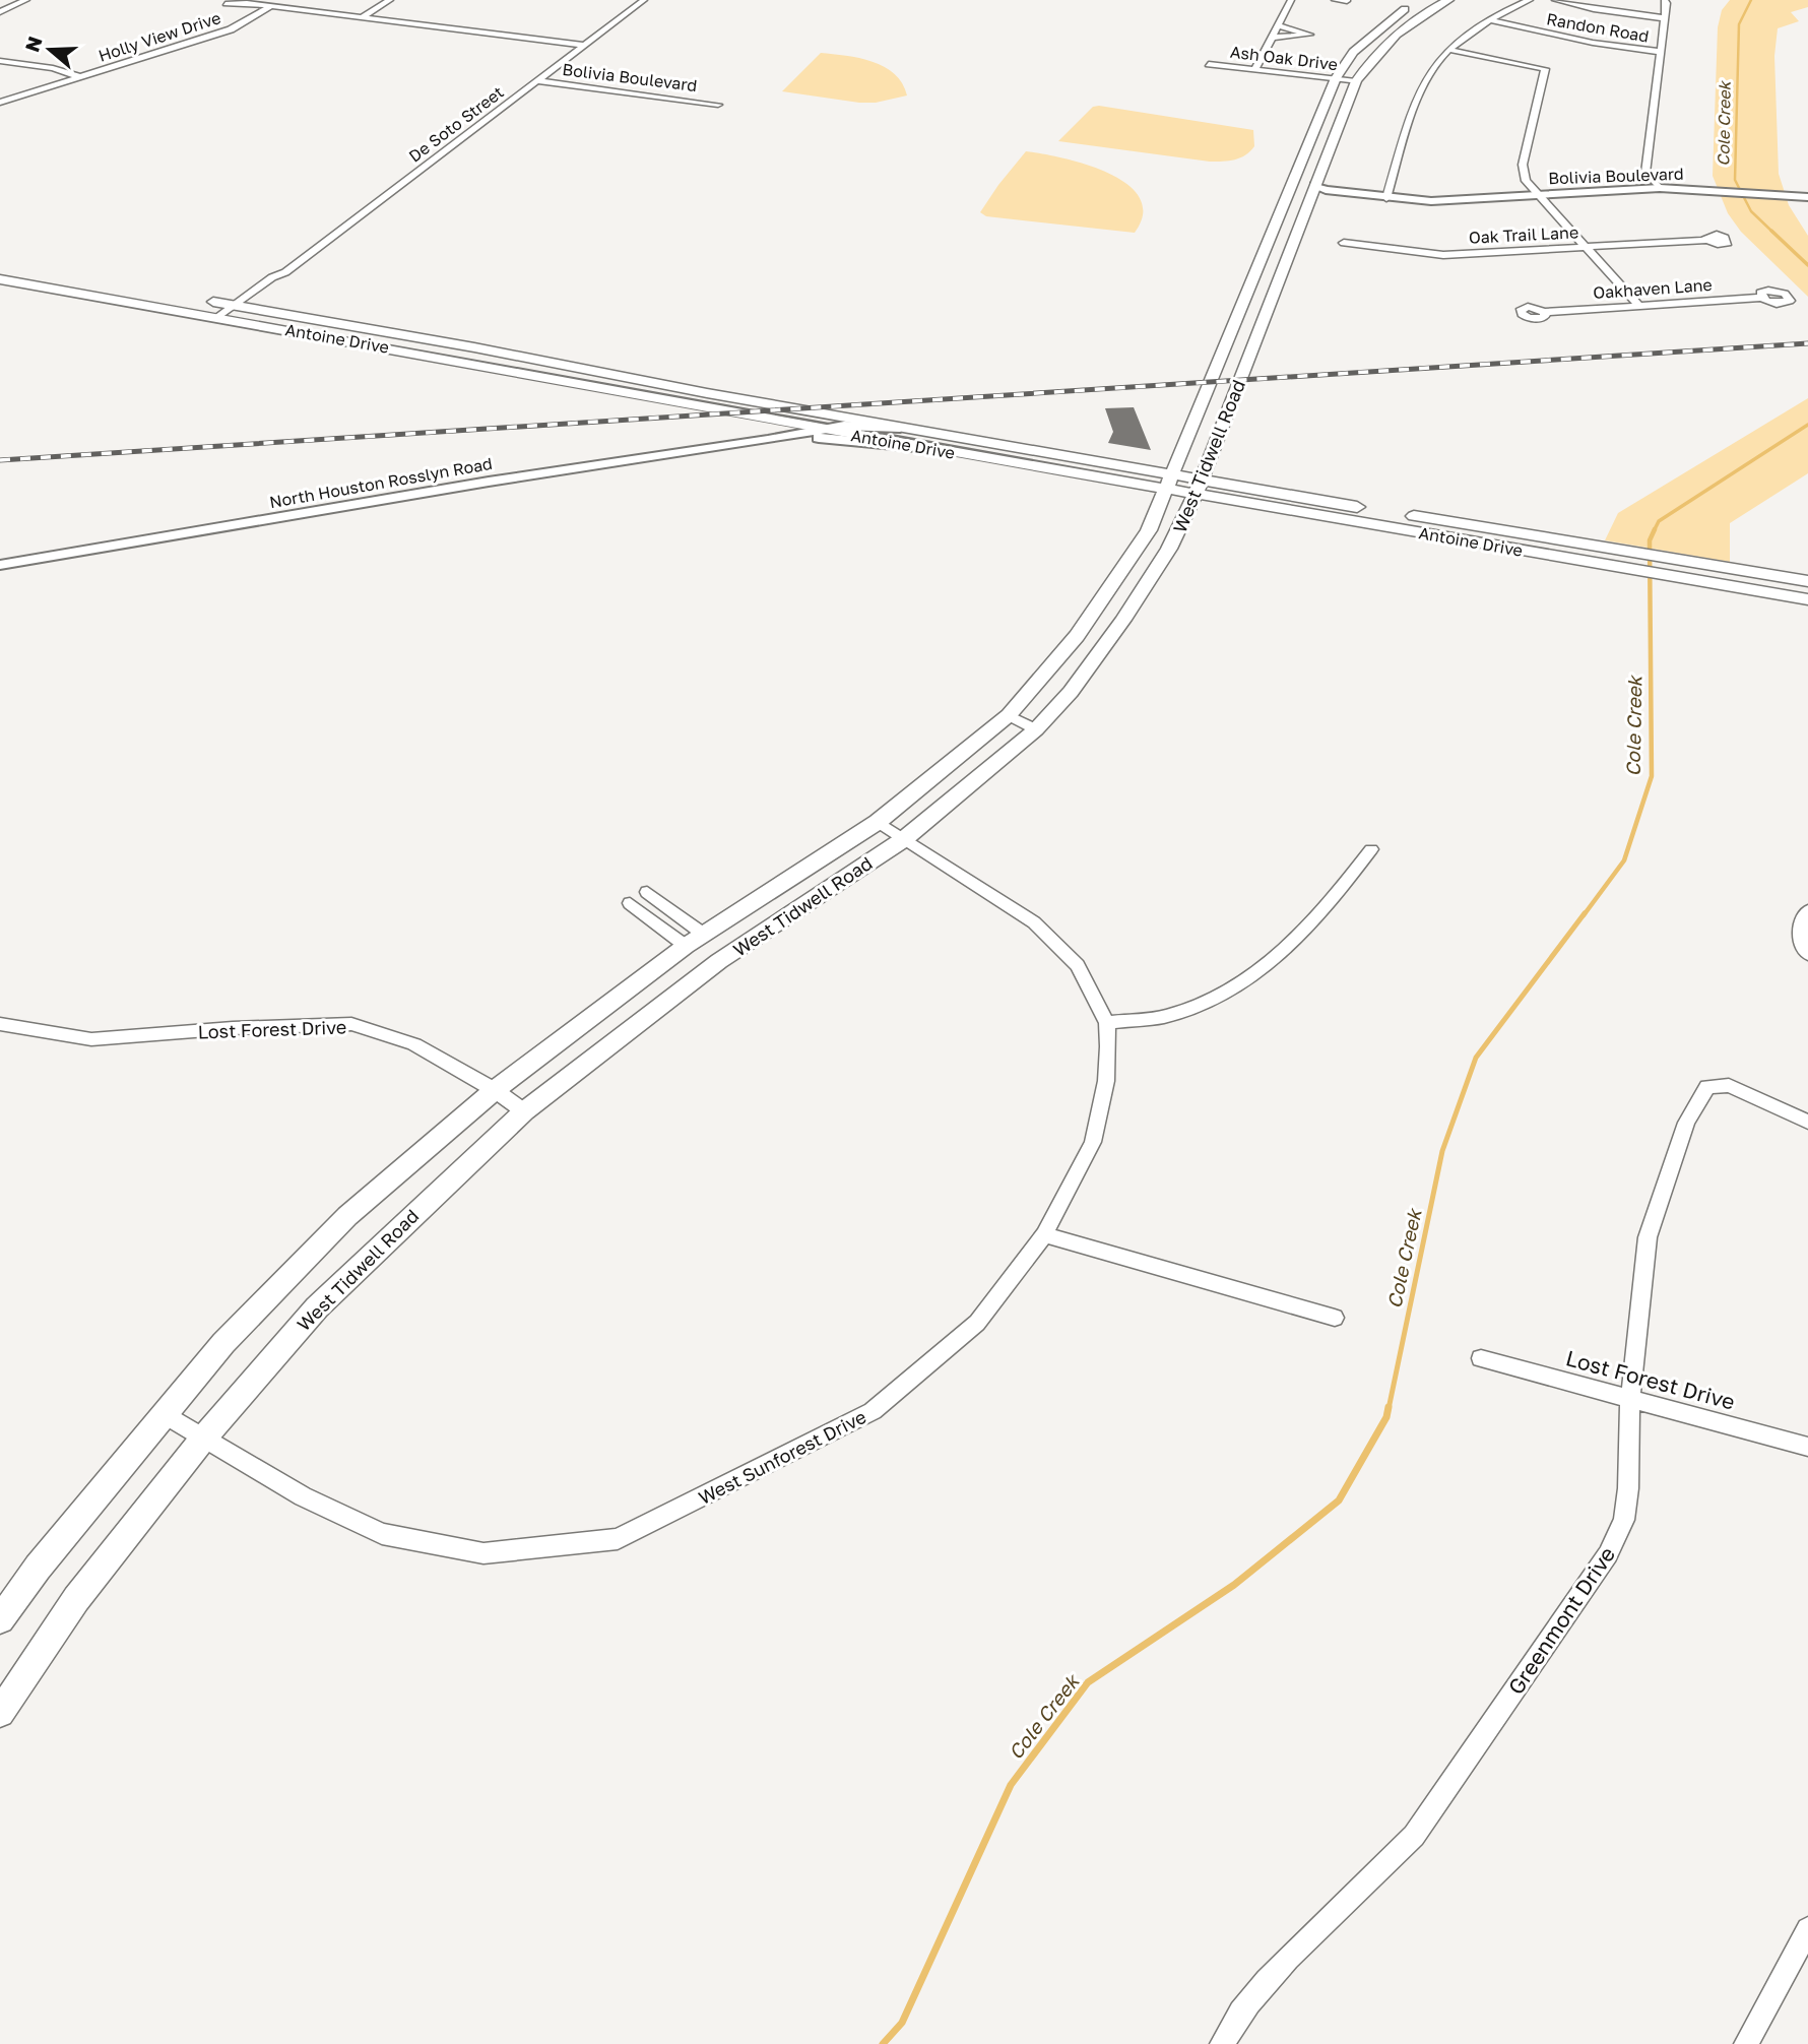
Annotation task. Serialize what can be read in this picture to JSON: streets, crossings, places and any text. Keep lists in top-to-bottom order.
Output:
{
  "streets": {
    "main road": ["Antoine Drive", "West Tidwell Road"],
    "street": [
      "Randon Road",
      "Holly View Drive",
      "Ash Oak Drive",
      "Bolivia Boulevard",
      "De Soto Street",
      "Oak Trail Lane",
      "Oakhaven Lane",
      "North Houston Rosslyn Road",
      "Lost Forest Drive",
      "West Sunforest Drive",
      "Greenmont Drive"
    ]
  },
  "crossings": [
    ["Ash Oak Drive", "West Tidwell Road"],
    ["Bolivia Boulevard", "De Soto Street"],
    ["Bolivia Boulevard", "West Tidwell Road"],
    ["De Soto Street", "Antoine Drive"],
    ["Antoine Drive", "West Tidwell Road"],
    ["Antoine Drive", "North Houston Rosslyn Road"],
    ["West Tidwell Road", "Lost Forest Drive"],
    ["West Tidwell Road", "West Sunforest Drive"],
    ["Lost Forest Drive", "Greenmont Drive"]
  ],
  "water": ["Cole Creek"],
  "north": "left"
}
